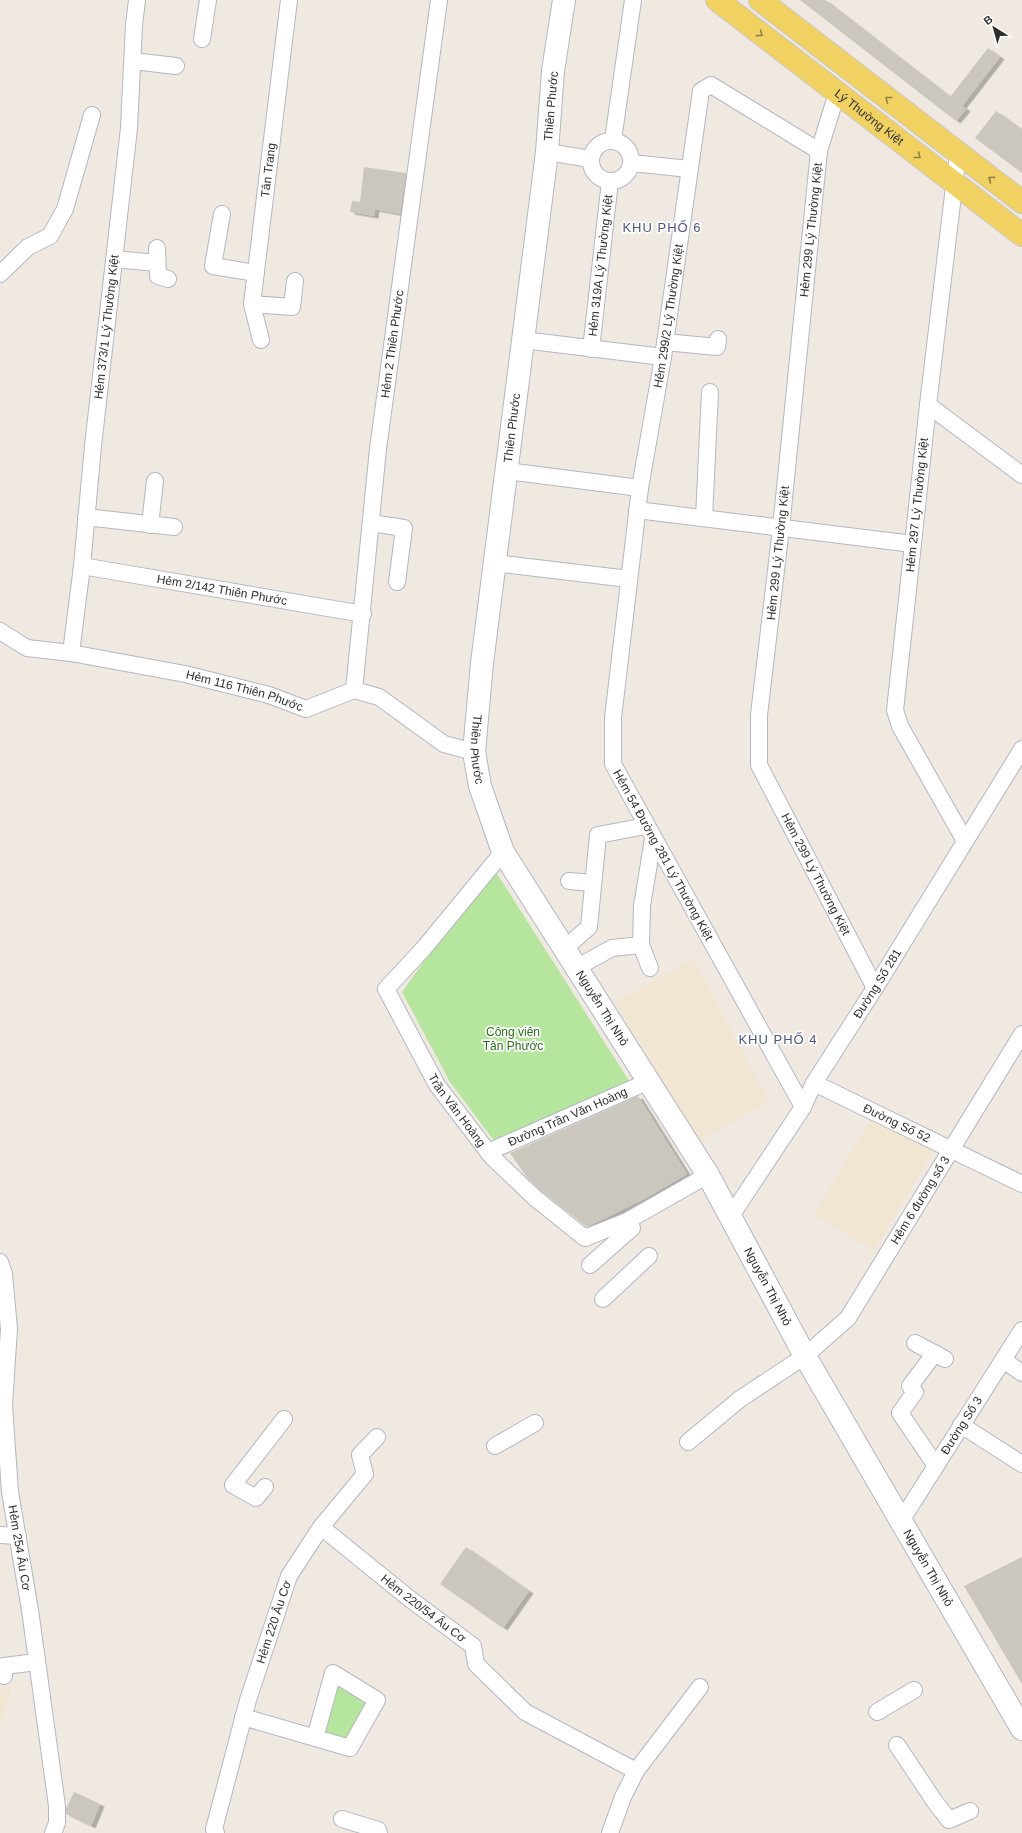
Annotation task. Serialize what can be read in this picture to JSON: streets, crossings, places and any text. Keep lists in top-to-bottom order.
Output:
{
  "streets": {
    "main road": ["Lý Thường Kiệt"],
    "street": [
      "Thiên Phước",
      "Tân Trang",
      "Hẻm 299 Lý Thường Kiệt",
      "Hẻm 319A Lý Thường Kiệt",
      "Hẻm 299/2 Lý Thường Kiệt",
      "Hẻm 373/1 Lý Thường Kiệt",
      "Hẻm 2 Thiên Phước",
      "Hẻm 297 Lý Thường Kiệt",
      "Hẻm 2/142 Thiên Phước",
      "Hẻm 116 Thiên Phước",
      "Hẻm 54 Đường 281 Lý Thường Kiệt",
      "Đường Số 281",
      "Nguyễn Thị Nhỏ",
      "Trần Văn Hoàng",
      "Đường Trần Văn Hoàng",
      "Đường Số 52",
      "Hẻm 6 đường số 3",
      "Đường Số 3",
      "Hẻm 254 Âu Cơ",
      "Hẻm 220/54 Âu Cơ",
      "Hẻm 220 Âu Cơ"
    ]
  },
  "crossings": [
    ["Thiên Phước", "Nguyễn Thị Nhỏ"],
    ["Thiên Phước", "Trần Văn Hoàng"],
    ["Lý Thường Kiệt", "Hẻm 299 Lý Thường Kiệt"],
    ["Lý Thường Kiệt", "Hẻm 297 Lý Thường Kiệt"],
    ["Hẻm 299 Lý Thường Kiệt", "Hẻm 299/2 Lý Thường Kiệt"],
    ["Hẻm 299 Lý Thường Kiệt", "Đường Số 281"],
    ["Hẻm 299/2 Lý Thường Kiệt", "Hẻm 54 Đường 281 Lý Thường Kiệt"],
    ["Hẻm 373/1 Lý Thường Kiệt", "Hẻm 2/142 Thiên Phước"],
    ["Hẻm 373/1 Lý Thường Kiệt", "Hẻm 116 Thiên Phước"],
    ["Hẻm 2 Thiên Phước", "Hẻm 2/142 Thiên Phước"],
    ["Hẻm 2 Thiên Phước", "Hẻm 116 Thiên Phước"],
    ["Hẻm 297 Lý Thường Kiệt", "Đường Số 281"],
    ["Hẻm 54 Đường 281 Lý Thường Kiệt", "Đường Số 281"],
    ["Đường Số 281", "Nguyễn Thị Nhỏ"],
    ["Đường Số 281", "Đường Số 52"],
    ["Nguyễn Thị Nhỏ", "Trần Văn Hoàng"],
    ["Nguyễn Thị Nhỏ", "Đường Trần Văn Hoàng"],
    ["Nguyễn Thị Nhỏ", "Hẻm 6 đường số 3"],
    ["Nguyễn Thị Nhỏ", "Đường Số 3"],
    ["Trần Văn Hoàng", "Đường Trần Văn Hoàng"],
    ["Đường Số 52", "Hẻm 6 đường số 3"],
    ["Hẻm 220/54 Âu Cơ", "Hẻm 220 Âu Cơ"]
  ],
  "districts": ["KHU PHỐ 6", "KHU PHỐ 4"],
  "parks": ["Công viên Tân Phước"],
  "north": "top left"
}
